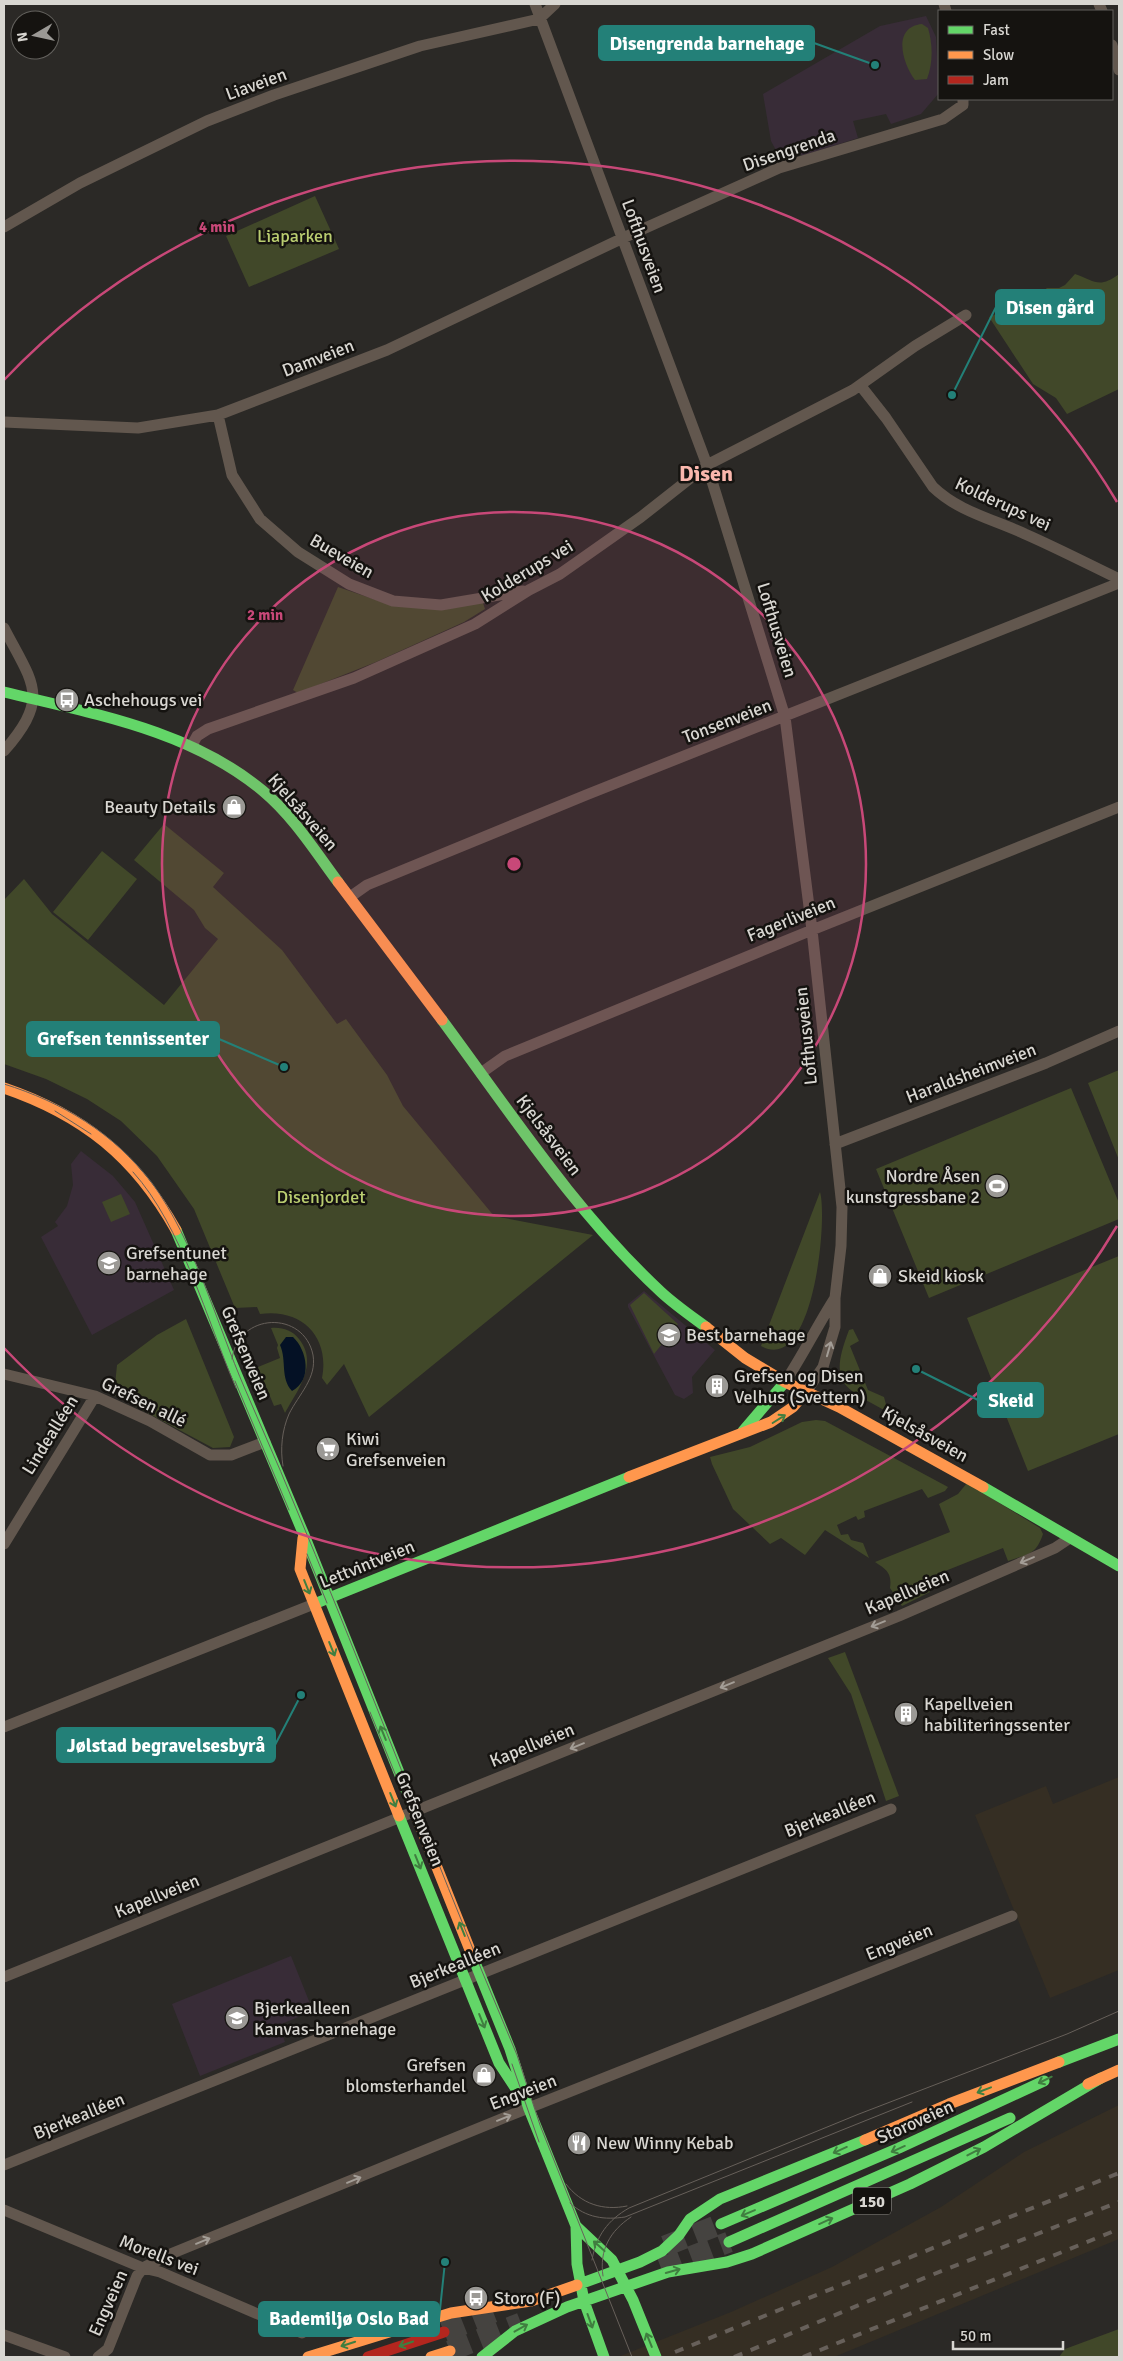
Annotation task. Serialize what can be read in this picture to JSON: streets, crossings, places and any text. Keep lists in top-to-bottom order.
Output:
{
  "streets": {
    "main road": [
      "Kjelsåsveien",
      "Grefsenveien",
      "Lettvintveien",
      "Storoveien",
      "150"
    ],
    "street": [
      "Liaveien",
      "Disengrenda",
      "Lofthusveien",
      "Damveien",
      "Kolderups vei",
      "Bueveien",
      "Tonsenveien",
      "Fagerliveien",
      "Haraldsheimveien",
      "Grefsen allé",
      "Lindealléen",
      "Kapellveien",
      "Bjerkealléen",
      "Engveien",
      "Morells vei"
    ]
  },
  "crossings": [
    ["Liaveien", "Lofthusveien"],
    ["Disengrenda", "Lofthusveien"],
    ["Disengrenda", "Damveien"],
    ["Lofthusveien", "Damveien"],
    ["Lofthusveien", "Kolderups vei"],
    ["Lofthusveien", "Tonsenveien"],
    ["Lofthusveien", "Kjelsåsveien"],
    ["Lofthusveien", "Fagerliveien"],
    ["Lofthusveien", "Haraldsheimveien"],
    ["Lofthusveien", "Lettvintveien"],
    ["Damveien", "Bueveien"],
    ["Kolderups vei", "Bueveien"],
    ["Kolderups vei", "Kjelsåsveien"],
    ["Tonsenveien", "Kjelsåsveien"],
    ["Kjelsåsveien", "Fagerliveien"],
    ["Kjelsåsveien", "Lettvintveien"],
    ["Kjelsåsveien", "Kapellveien"],
    ["Grefsenveien", "Grefsen allé"],
    ["Grefsenveien", "Lettvintveien"],
    ["Grefsenveien", "Kapellveien"],
    ["Grefsenveien", "Bjerkealléen"],
    ["Grefsenveien", "Engveien"],
    ["Grefsenveien", "150"],
    ["Grefsen allé", "Lindealléen"],
    ["Engveien", "Morells vei"],
    ["Storoveien", "150"]
  ],
  "one_way": ["Kapellveien", "Engveien"],
  "districts": ["Disen"],
  "parks": ["Liaparken", "Disenjordet"],
  "places": {
    "other": [
      "Disengrenda barnehage",
      "Disen gård",
      "Grefsen tennissenter",
      "Skeid",
      "Jølstad begravelsesbyrå",
      "Bademiljø Oslo Bad"
    ],
    "bus stop": ["Aschehougs vei", "Storo (F)"],
    "shop": ["Beauty Details", "Skeid kiosk", "Grefsen blomsterhandel"],
    "sports": ["Nordre Åsen kunstgressbane 2"],
    "school or university": ["Grefsentunet barnehage", "Best barnehage", "Bjerkealleen Kanvas-barnehage"],
    "building": ["Grefsen og Disen Velhus (Svettern)", "Kapellveien habiliteringssenter"],
    "supermarket": ["Kiwi Grefsenveien"],
    "restaurant": ["New Winny Kebab"]
  },
  "legend": ["Fast", "Slow", "Jam"],
  "scale_bar": "50 m",
  "north": "left",
  "rings": ["4 min", "2 min"]
}
